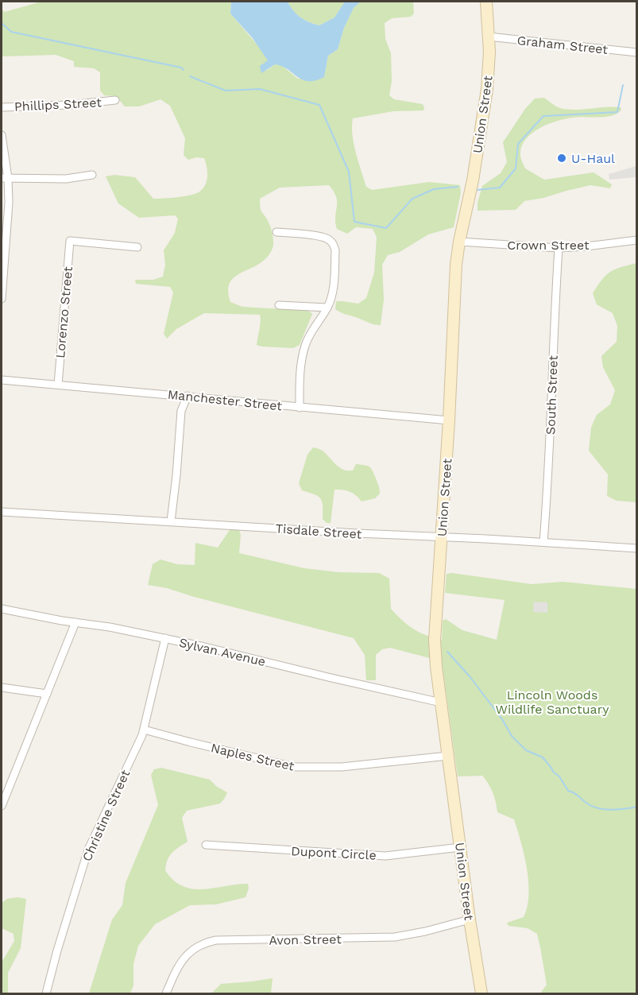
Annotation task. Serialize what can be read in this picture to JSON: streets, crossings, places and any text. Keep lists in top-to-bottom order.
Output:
{
  "streets": {
    "main road": ["Union Street"],
    "street": [
      "Graham Street",
      "Phillips Street",
      "Crown Street",
      "Lorenzo Street",
      "South Street",
      "Manchester Street",
      "Tisdale Street",
      "Sylvan Avenue",
      "Naples Street",
      "Christine Street",
      "Dupont Circle",
      "Avon Street"
    ]
  },
  "crossings": [
    ["Graham Street", "Union Street"],
    ["Union Street", "Crown Street"],
    ["Union Street", "Manchester Street"],
    ["Union Street", "Tisdale Street"],
    ["Union Street", "Sylvan Avenue"],
    ["Union Street", "Naples Street"],
    ["Union Street", "Dupont Circle"],
    ["Union Street", "Avon Street"],
    ["Crown Street", "South Street"],
    ["Lorenzo Street", "Manchester Street"],
    ["South Street", "Tisdale Street"],
    ["Sylvan Avenue", "Christine Street"],
    ["Naples Street", "Christine Street"]
  ],
  "parks": ["Lincoln Woods Wildlife Sanctuary"],
  "places": ["U-Haul"]
}
